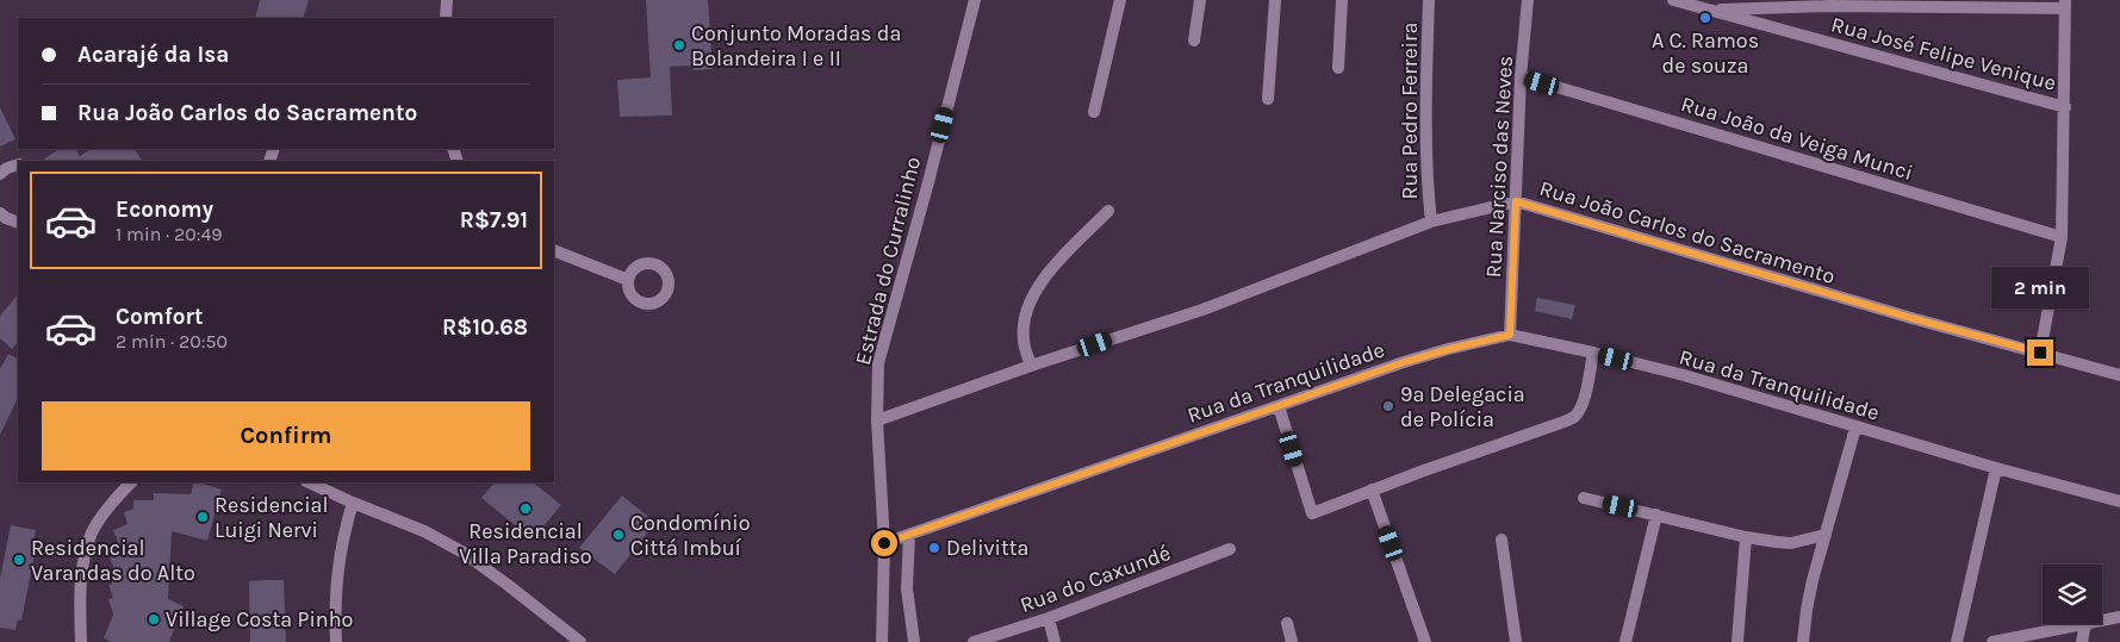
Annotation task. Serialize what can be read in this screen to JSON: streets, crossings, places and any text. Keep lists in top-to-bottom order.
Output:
{
  "streets": {
    "street": [
      "Rua José Felipe Venique",
      "Rua Pedro Ferreira",
      "Rua João da Veiga Munci",
      "Rua Narciso das Neves",
      "Rua João Carlos do Sacramento",
      "Estrada do Curralinho",
      "Rua da Tranquilidade",
      "Rua do Caxundé"
    ]
  },
  "crossings": [
    ["Rua Pedro Ferreira", "Rua João Carlos do Sacramento"],
    ["Rua João da Veiga Munci", "Rua Narciso das Neves"],
    ["Rua Narciso das Neves", "Rua João Carlos do Sacramento"],
    ["Rua Narciso das Neves", "Rua da Tranquilidade"],
    ["Rua João Carlos do Sacramento", "Estrada do Curralinho"],
    ["Estrada do Curralinho", "Rua da Tranquilidade"]
  ],
  "places": [
    "A C. Ramos de souza",
    "Conjunto Moradas da Bolandeira I e II",
    "9ª Delegacia de Polícia",
    "Residencial Villa Paradiso",
    "Residencial Luigi Nervi",
    "Condomínio Cittá Imbuí",
    "Delivitta",
    "Residencial Varandas do Alto",
    "Village Costa Pinho"
  ],
  "page": {
    "banner": ["Acarajé da Isa", "Rua João Carlos do Sacramento"],
    "list": [
      {
        "name": "Economy",
        "note": "1 min · 20:49",
        "value": "R$7.91"
      },
      {
        "name": "Comfort",
        "note": "2 min · 20:50",
        "value": "R$10.68"
      }
    ],
    "bubble": "2 min",
    "buttons": "Confirm"
  }
}
